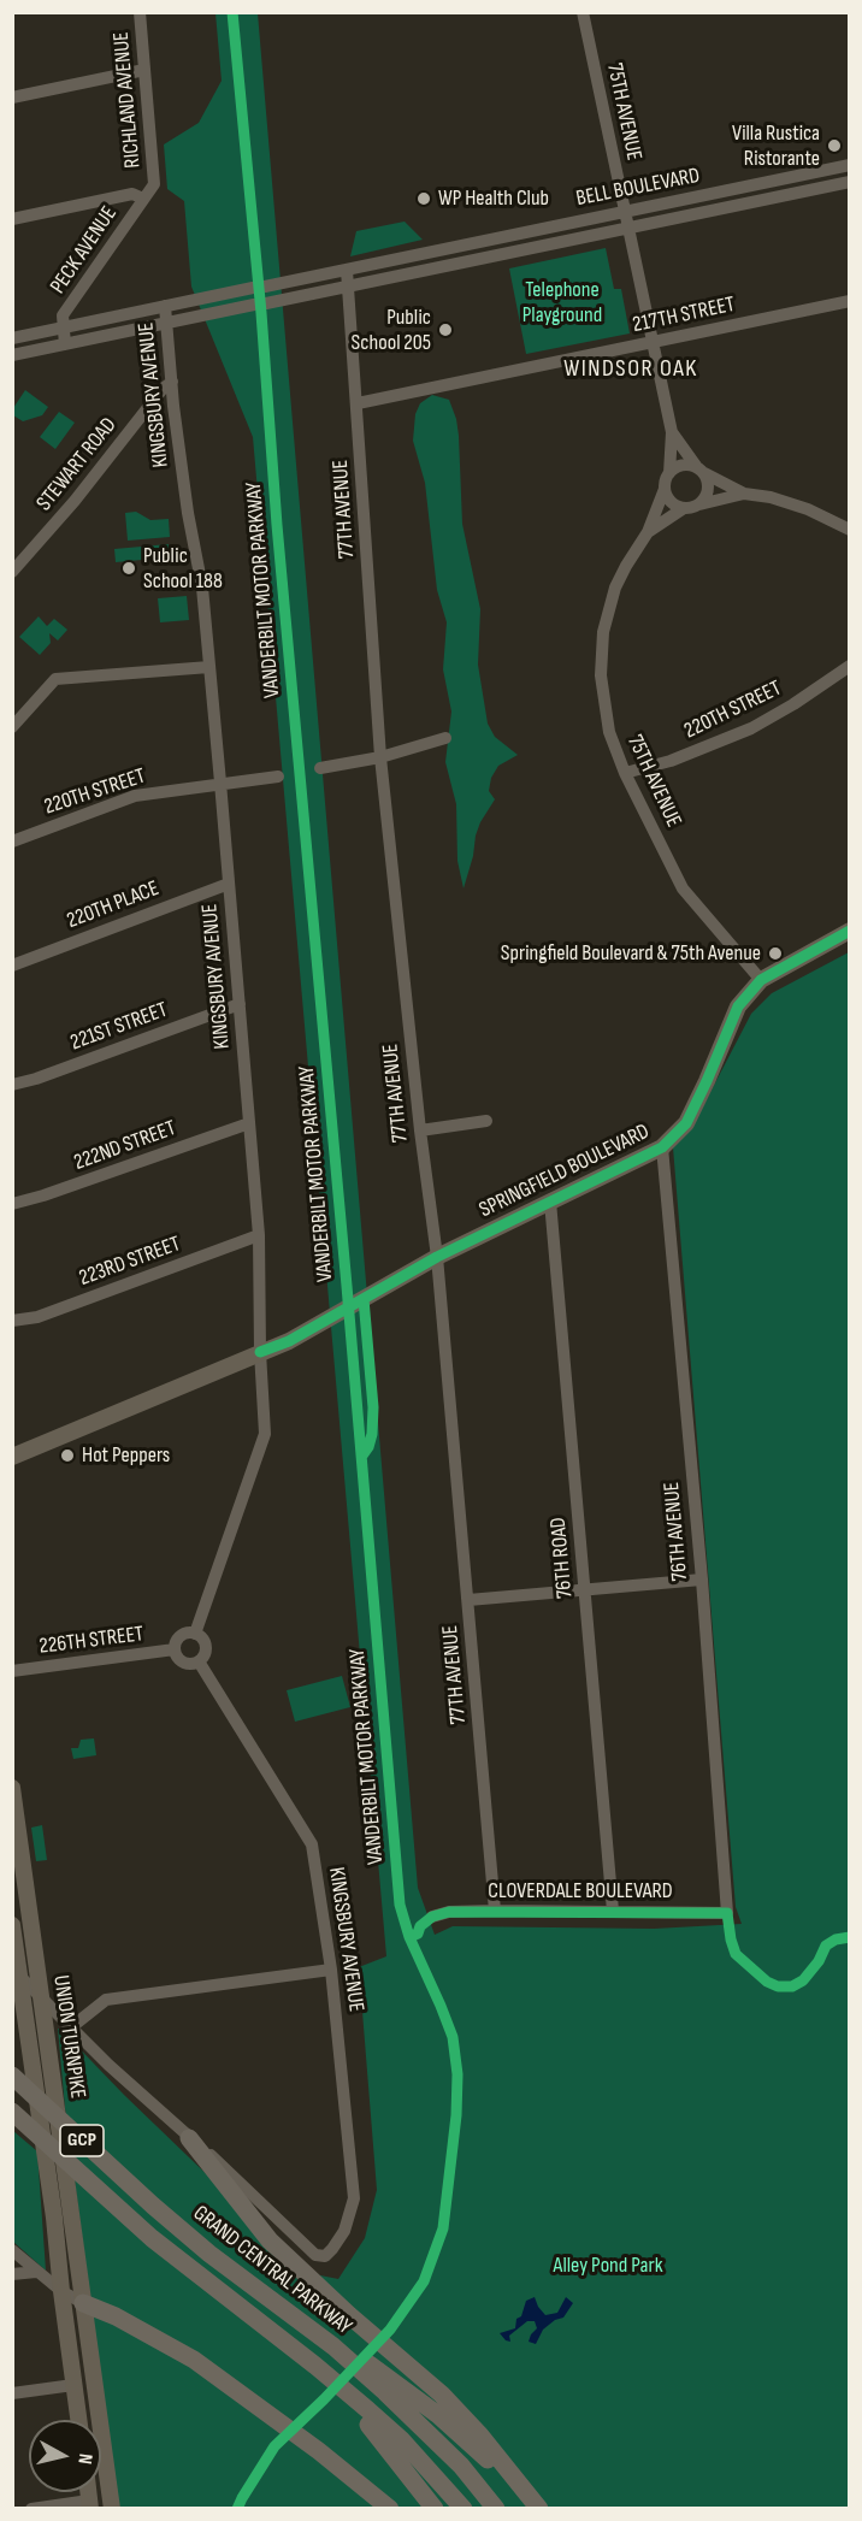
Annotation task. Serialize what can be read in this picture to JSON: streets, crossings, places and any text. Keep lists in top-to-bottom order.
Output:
{
  "streets": {
    "highway": ["GCP", "GRAND CENTRAL PARKWAY"],
    "main road": ["SPRINGFIELD BOULEVARD", "UNION TURNPIKE"],
    "street": [
      "RICHLAND AVENUE",
      "75TH AVENUE",
      "BELL BOULEVARD",
      "PECK AVENUE",
      "217TH STREET",
      "KINGSBURY AVENUE",
      "STEWART ROAD",
      "77TH AVENUE",
      "220TH STREET",
      "220TH PLACE",
      "221ST STREET",
      "222ND STREET",
      "223RD STREET",
      "76TH AVENUE",
      "76TH ROAD",
      "226TH STREET",
      "CLOVERDALE BOULEVARD"
    ],
    "cycle path": ["VANDERBILT MOTOR PARKWAY"]
  },
  "crossings": [
    ["RICHLAND AVENUE", "PECK AVENUE"],
    ["75TH AVENUE", "BELL BOULEVARD"],
    ["75TH AVENUE", "217TH STREET"],
    ["75TH AVENUE", "220TH STREET"],
    ["75TH AVENUE", "SPRINGFIELD BOULEVARD"],
    ["BELL BOULEVARD", "PECK AVENUE"],
    ["BELL BOULEVARD", "KINGSBURY AVENUE"],
    ["BELL BOULEVARD", "77TH AVENUE"],
    ["217TH STREET", "77TH AVENUE"],
    ["KINGSBURY AVENUE", "STEWART ROAD"],
    ["KINGSBURY AVENUE", "220TH STREET"],
    ["KINGSBURY AVENUE", "220TH PLACE"],
    ["KINGSBURY AVENUE", "221ST STREET"],
    ["KINGSBURY AVENUE", "222ND STREET"],
    ["KINGSBURY AVENUE", "SPRINGFIELD BOULEVARD"],
    ["KINGSBURY AVENUE", "223RD STREET"],
    ["KINGSBURY AVENUE", "226TH STREET"],
    ["KINGSBURY AVENUE", "GRAND CENTRAL PARKWAY"],
    ["77TH AVENUE", "SPRINGFIELD BOULEVARD"],
    ["77TH AVENUE", "CLOVERDALE BOULEVARD"],
    ["SPRINGFIELD BOULEVARD", "76TH AVENUE"],
    ["SPRINGFIELD BOULEVARD", "76TH ROAD"],
    ["76TH AVENUE", "CLOVERDALE BOULEVARD"],
    ["76TH ROAD", "CLOVERDALE BOULEVARD"],
    ["UNION TURNPIKE", "GRAND CENTRAL PARKWAY"]
  ],
  "districts": ["WINDSOR OAK"],
  "parks": ["Telephone Playground", "Alley Pond Park"],
  "places": [
    "Villa Rustica Ristorante",
    "WP Health Club",
    "Public School 205",
    "Public School 188",
    "Springfield Boulevard & 75th Avenue",
    "Hot Peppers"
  ],
  "north": "right"
}
